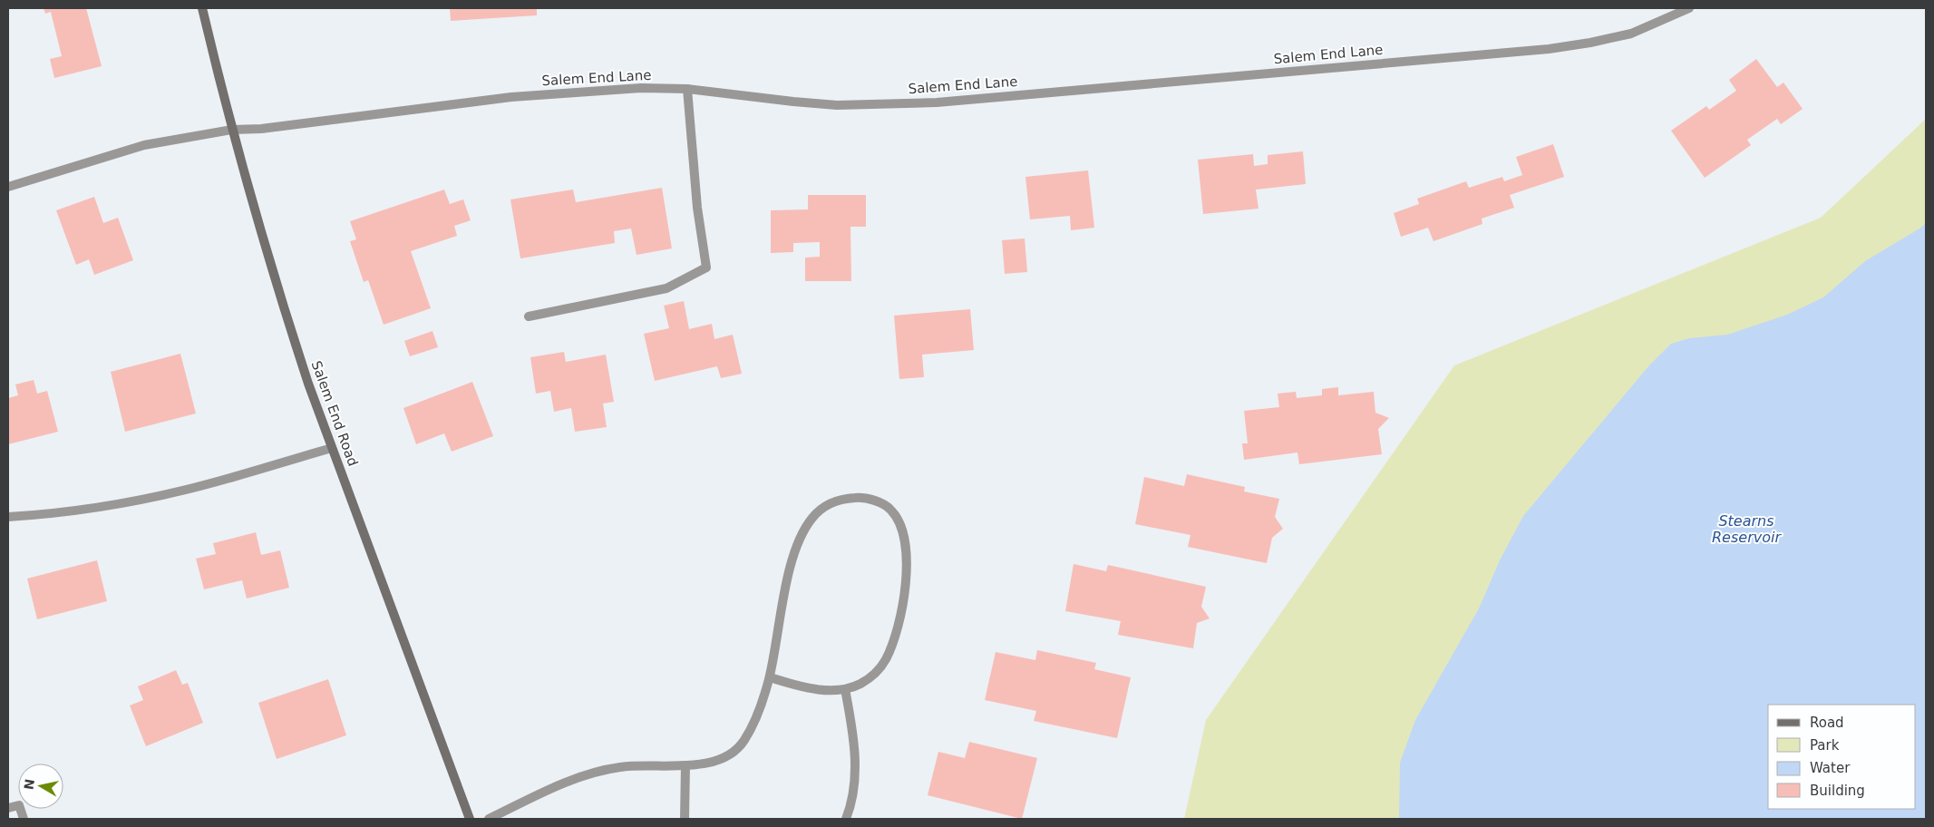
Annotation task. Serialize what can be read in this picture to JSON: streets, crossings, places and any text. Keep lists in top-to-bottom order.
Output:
{
  "streets": {
    "street": ["Salem End Lane", "Salem End Road"]
  },
  "crossings": [
    ["Salem End Lane", "Salem End Road"]
  ],
  "water": ["Stearns Reservoir"],
  "legend": [
    "Road",
    "Park",
    "Water",
    "Building"
  ],
  "north": "left"
}
